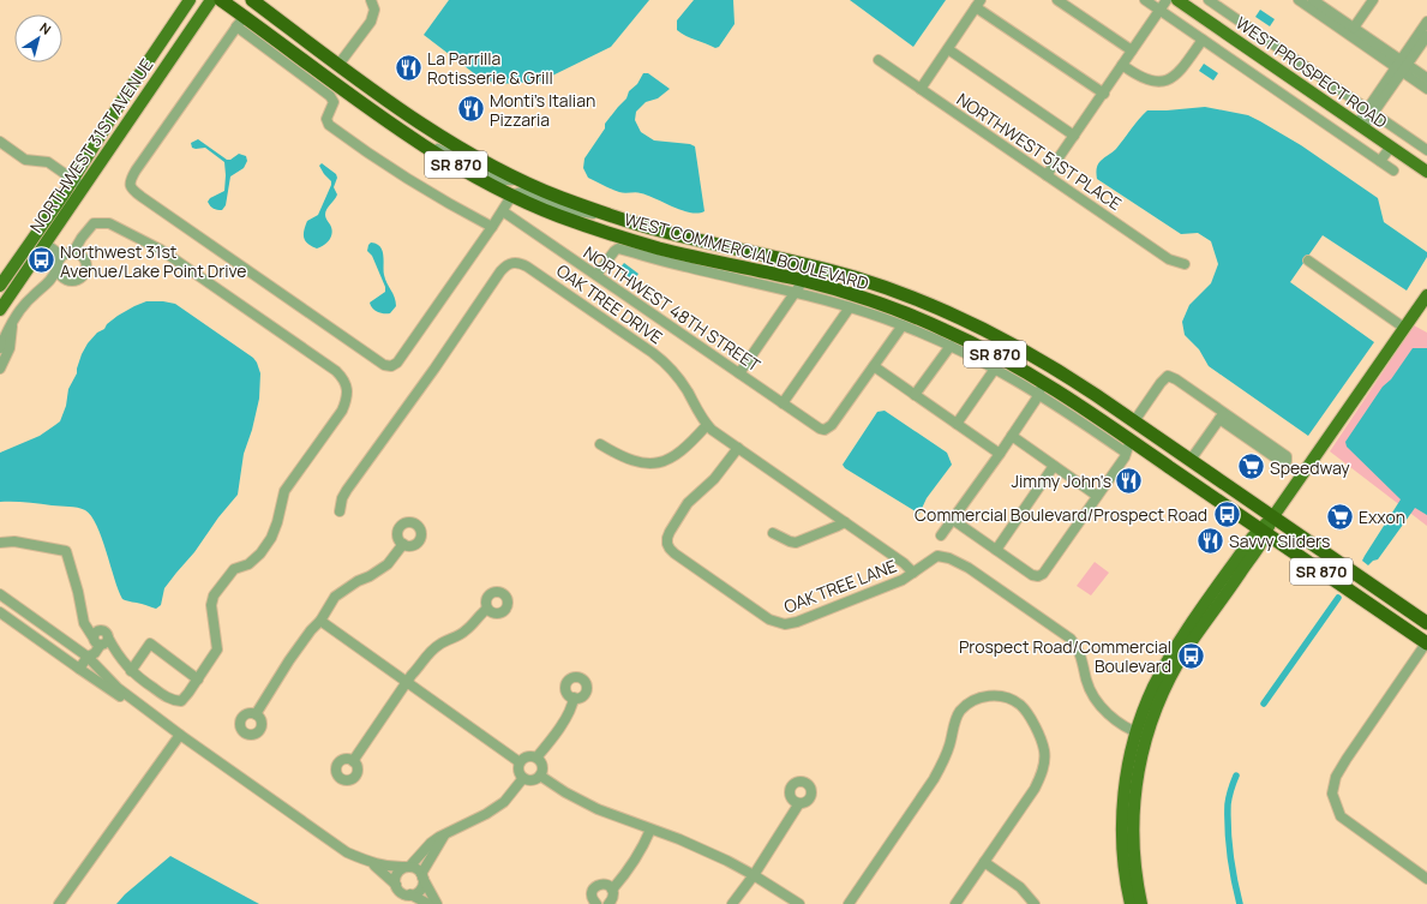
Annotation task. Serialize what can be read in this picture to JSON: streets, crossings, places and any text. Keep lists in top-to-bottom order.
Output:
{
  "streets": {
    "highway": ["SR 870", "WEST COMMERCIAL BOULEVARD"],
    "main road": ["WEST PROSPECT ROAD", "NORTHWEST 31ST AVENUE"],
    "street": [
      "NORTHWEST 51ST PLACE",
      "OAK TREE DRIVE",
      "NORTHWEST 48TH STREET",
      "OAK TREE LANE"
    ]
  },
  "crossings": [
    ["OAK TREE DRIVE", "OAK TREE LANE"]
  ],
  "places": {
    "restaurant": [
      "La Parrilla Rotisserie & Grill",
      "Monti's Italian Pizzaria",
      "Jimmy John's",
      "Savvy Sliders"
    ],
    "bus stop": ["Northwest 31st Avenue/Lake Point Drive", "Commercial Boulevard/Prospect Road", "Prospect Road/Commercial Boulevard"],
    "supermarket": ["Speedway", "Exxon"]
  },
  "north": "top right"
}
